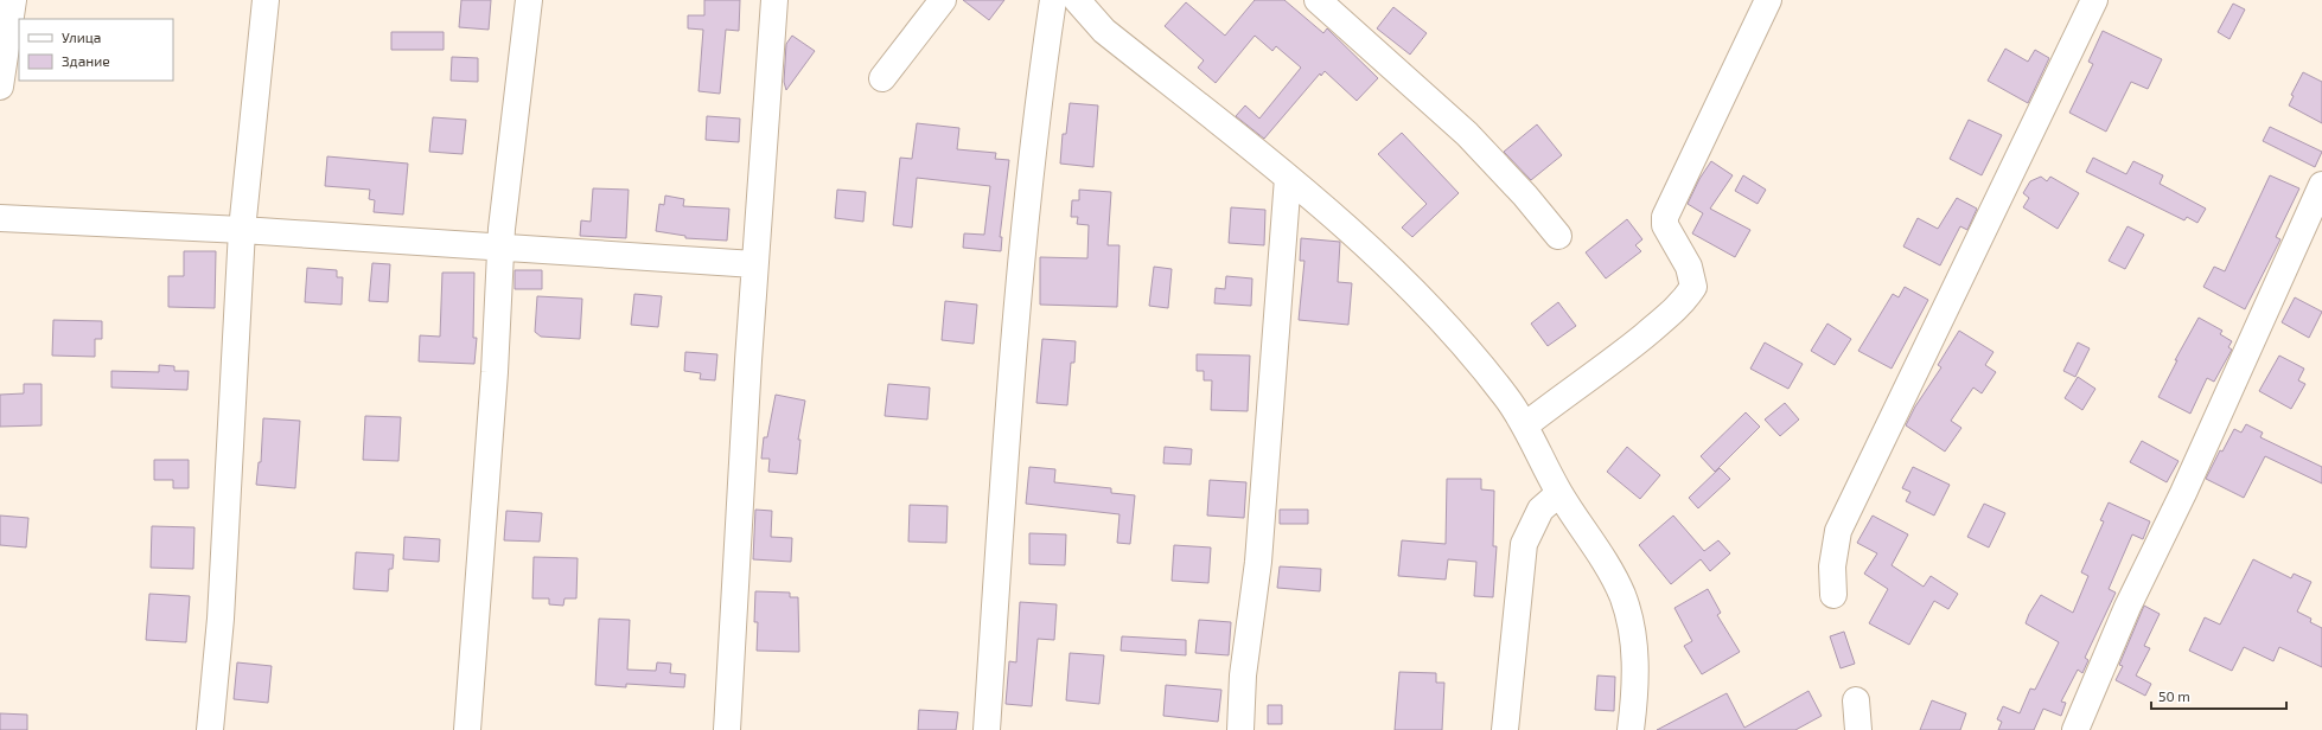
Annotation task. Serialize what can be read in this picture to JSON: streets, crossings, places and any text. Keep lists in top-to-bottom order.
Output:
{
  "legend": ["Улица", "Здание"],
  "scale_bar": "50 m"
}
